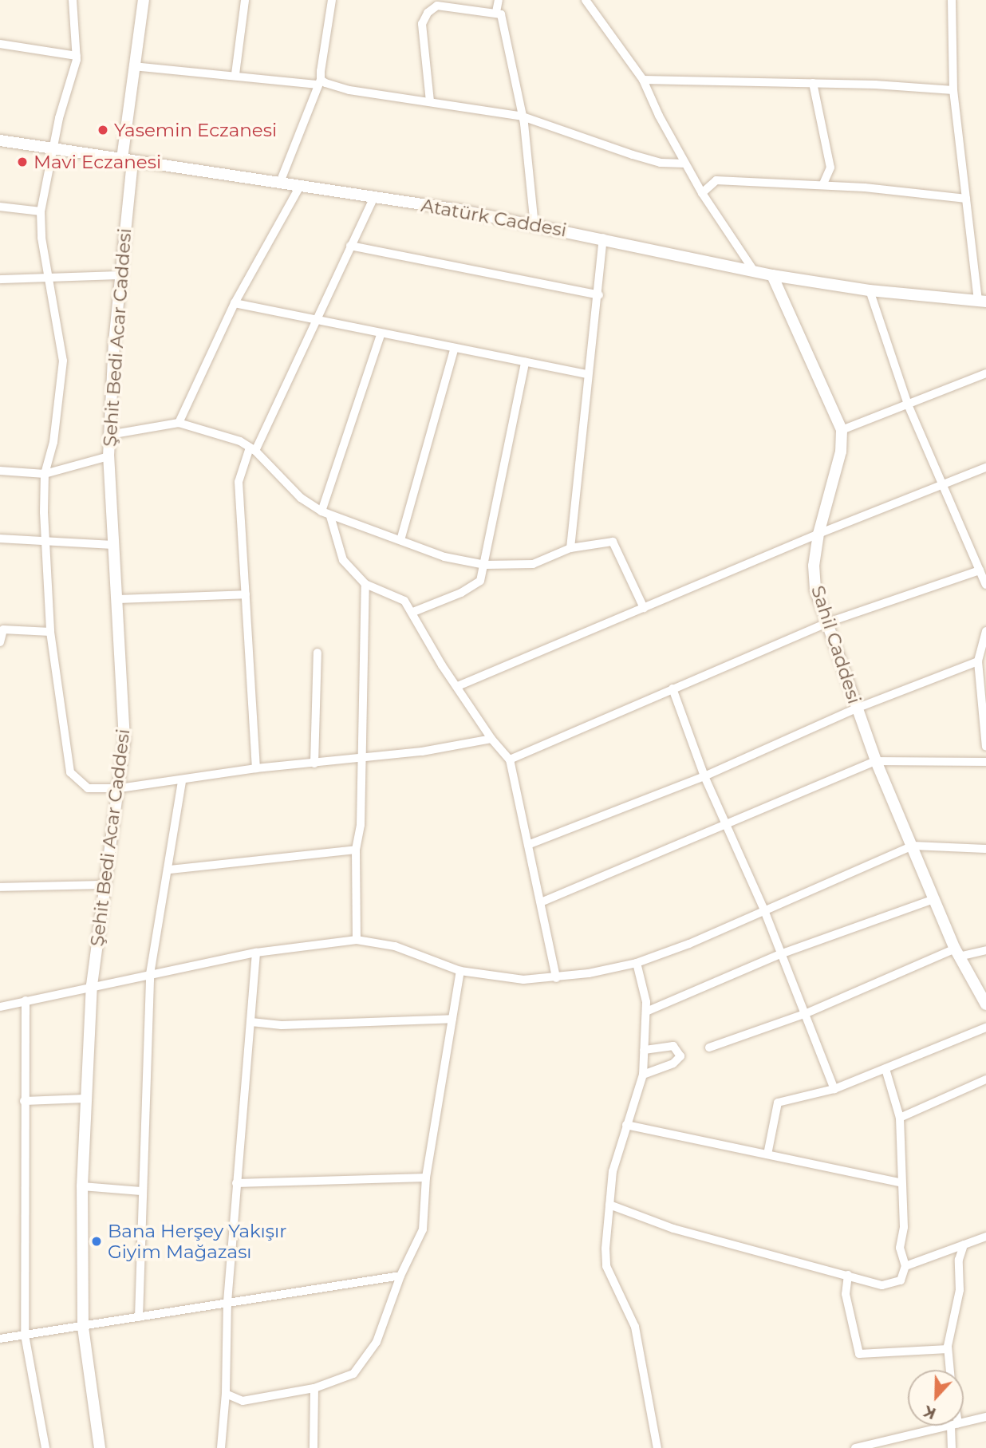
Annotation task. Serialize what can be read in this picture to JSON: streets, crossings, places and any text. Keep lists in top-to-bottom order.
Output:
{
  "streets": {
    "street": ["Atatürk Caddesi", "Şehit Bedi Acar Caddesi", "Sahil Caddesi"]
  },
  "crossings": [
    ["Atatürk Caddesi", "Şehit Bedi Acar Caddesi"],
    ["Atatürk Caddesi", "Sahil Caddesi"]
  ],
  "places": ["Yasemin Eczanesi", "Mavi Eczanesi", "Bana Herşey Yakışır Giyim Mağazası"],
  "north": "bottom"
}
